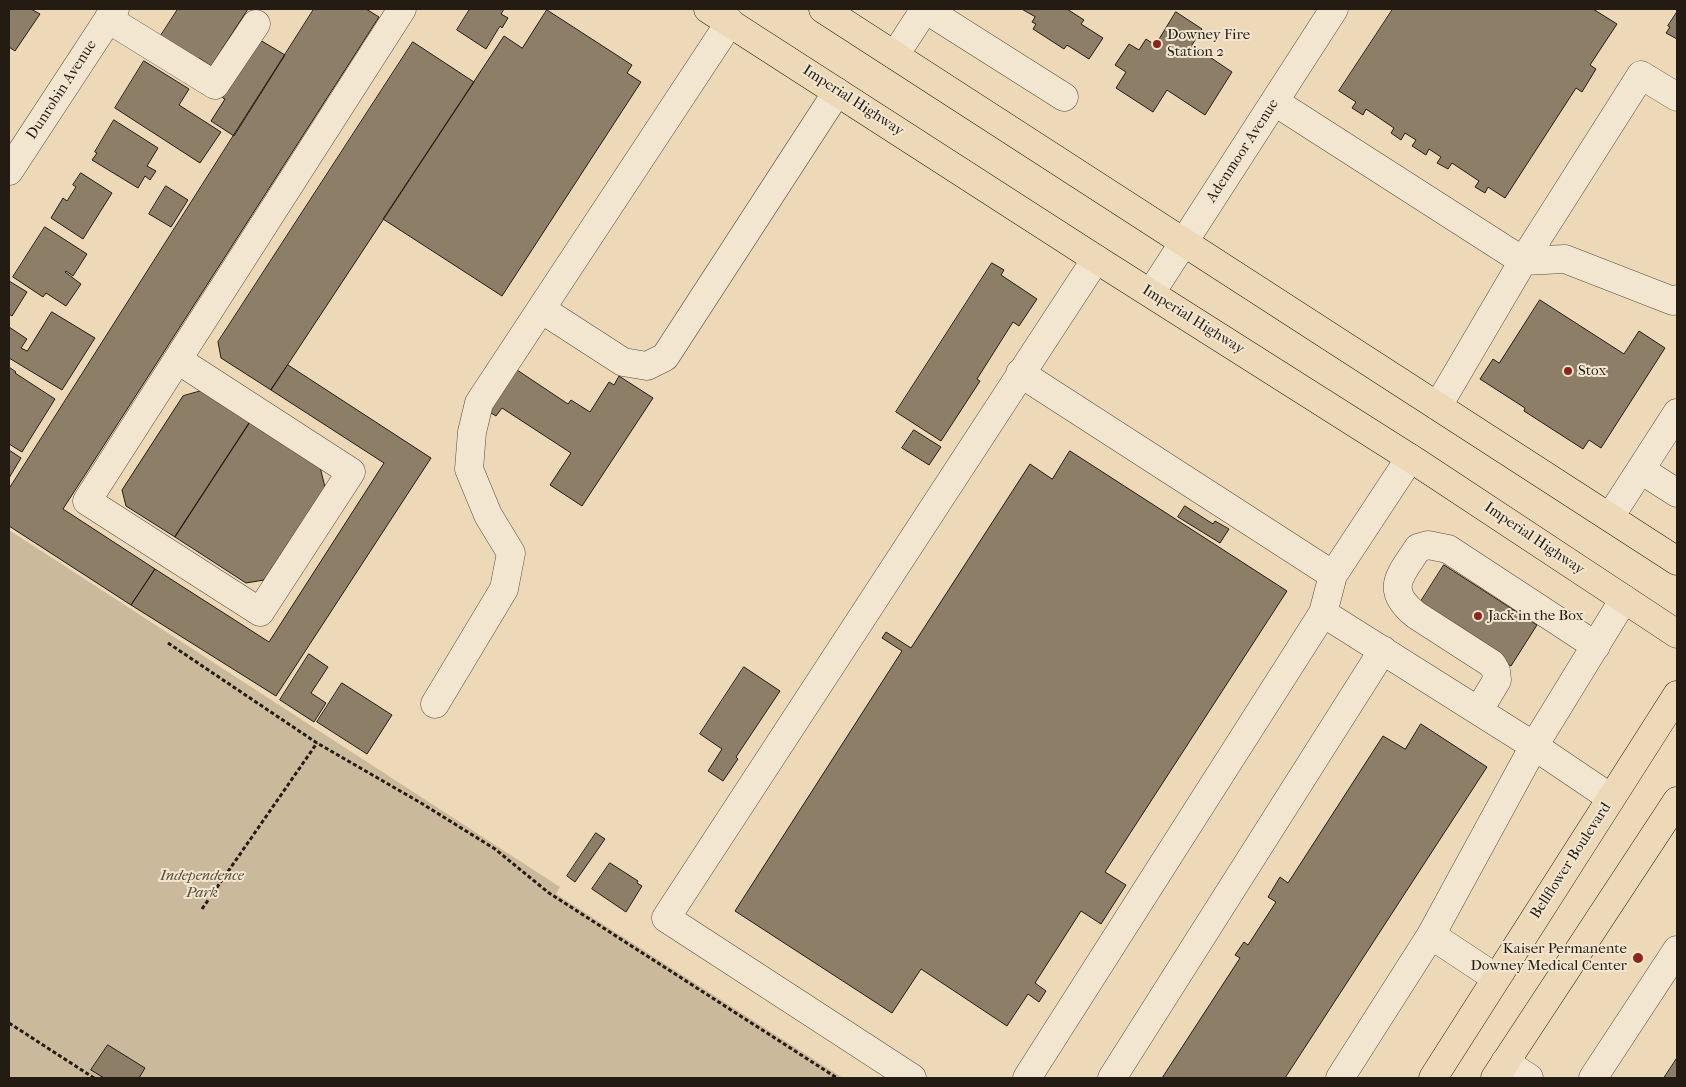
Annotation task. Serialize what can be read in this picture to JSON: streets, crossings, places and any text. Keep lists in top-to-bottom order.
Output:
{
  "streets": {
    "main road": ["Imperial Highway", "Bellflower Boulevard"],
    "street": ["Dunrobin Avenue", "Adenmoor Avenue"]
  },
  "crossings": [
    ["Imperial Highway", "Adenmoor Avenue"]
  ],
  "parks": ["Independence Park"],
  "places": [
    "Downey Fire Station 2",
    "Stox",
    "Jack in the Box",
    "Kaiser Permanente Downey Medical Center"
  ]
}
